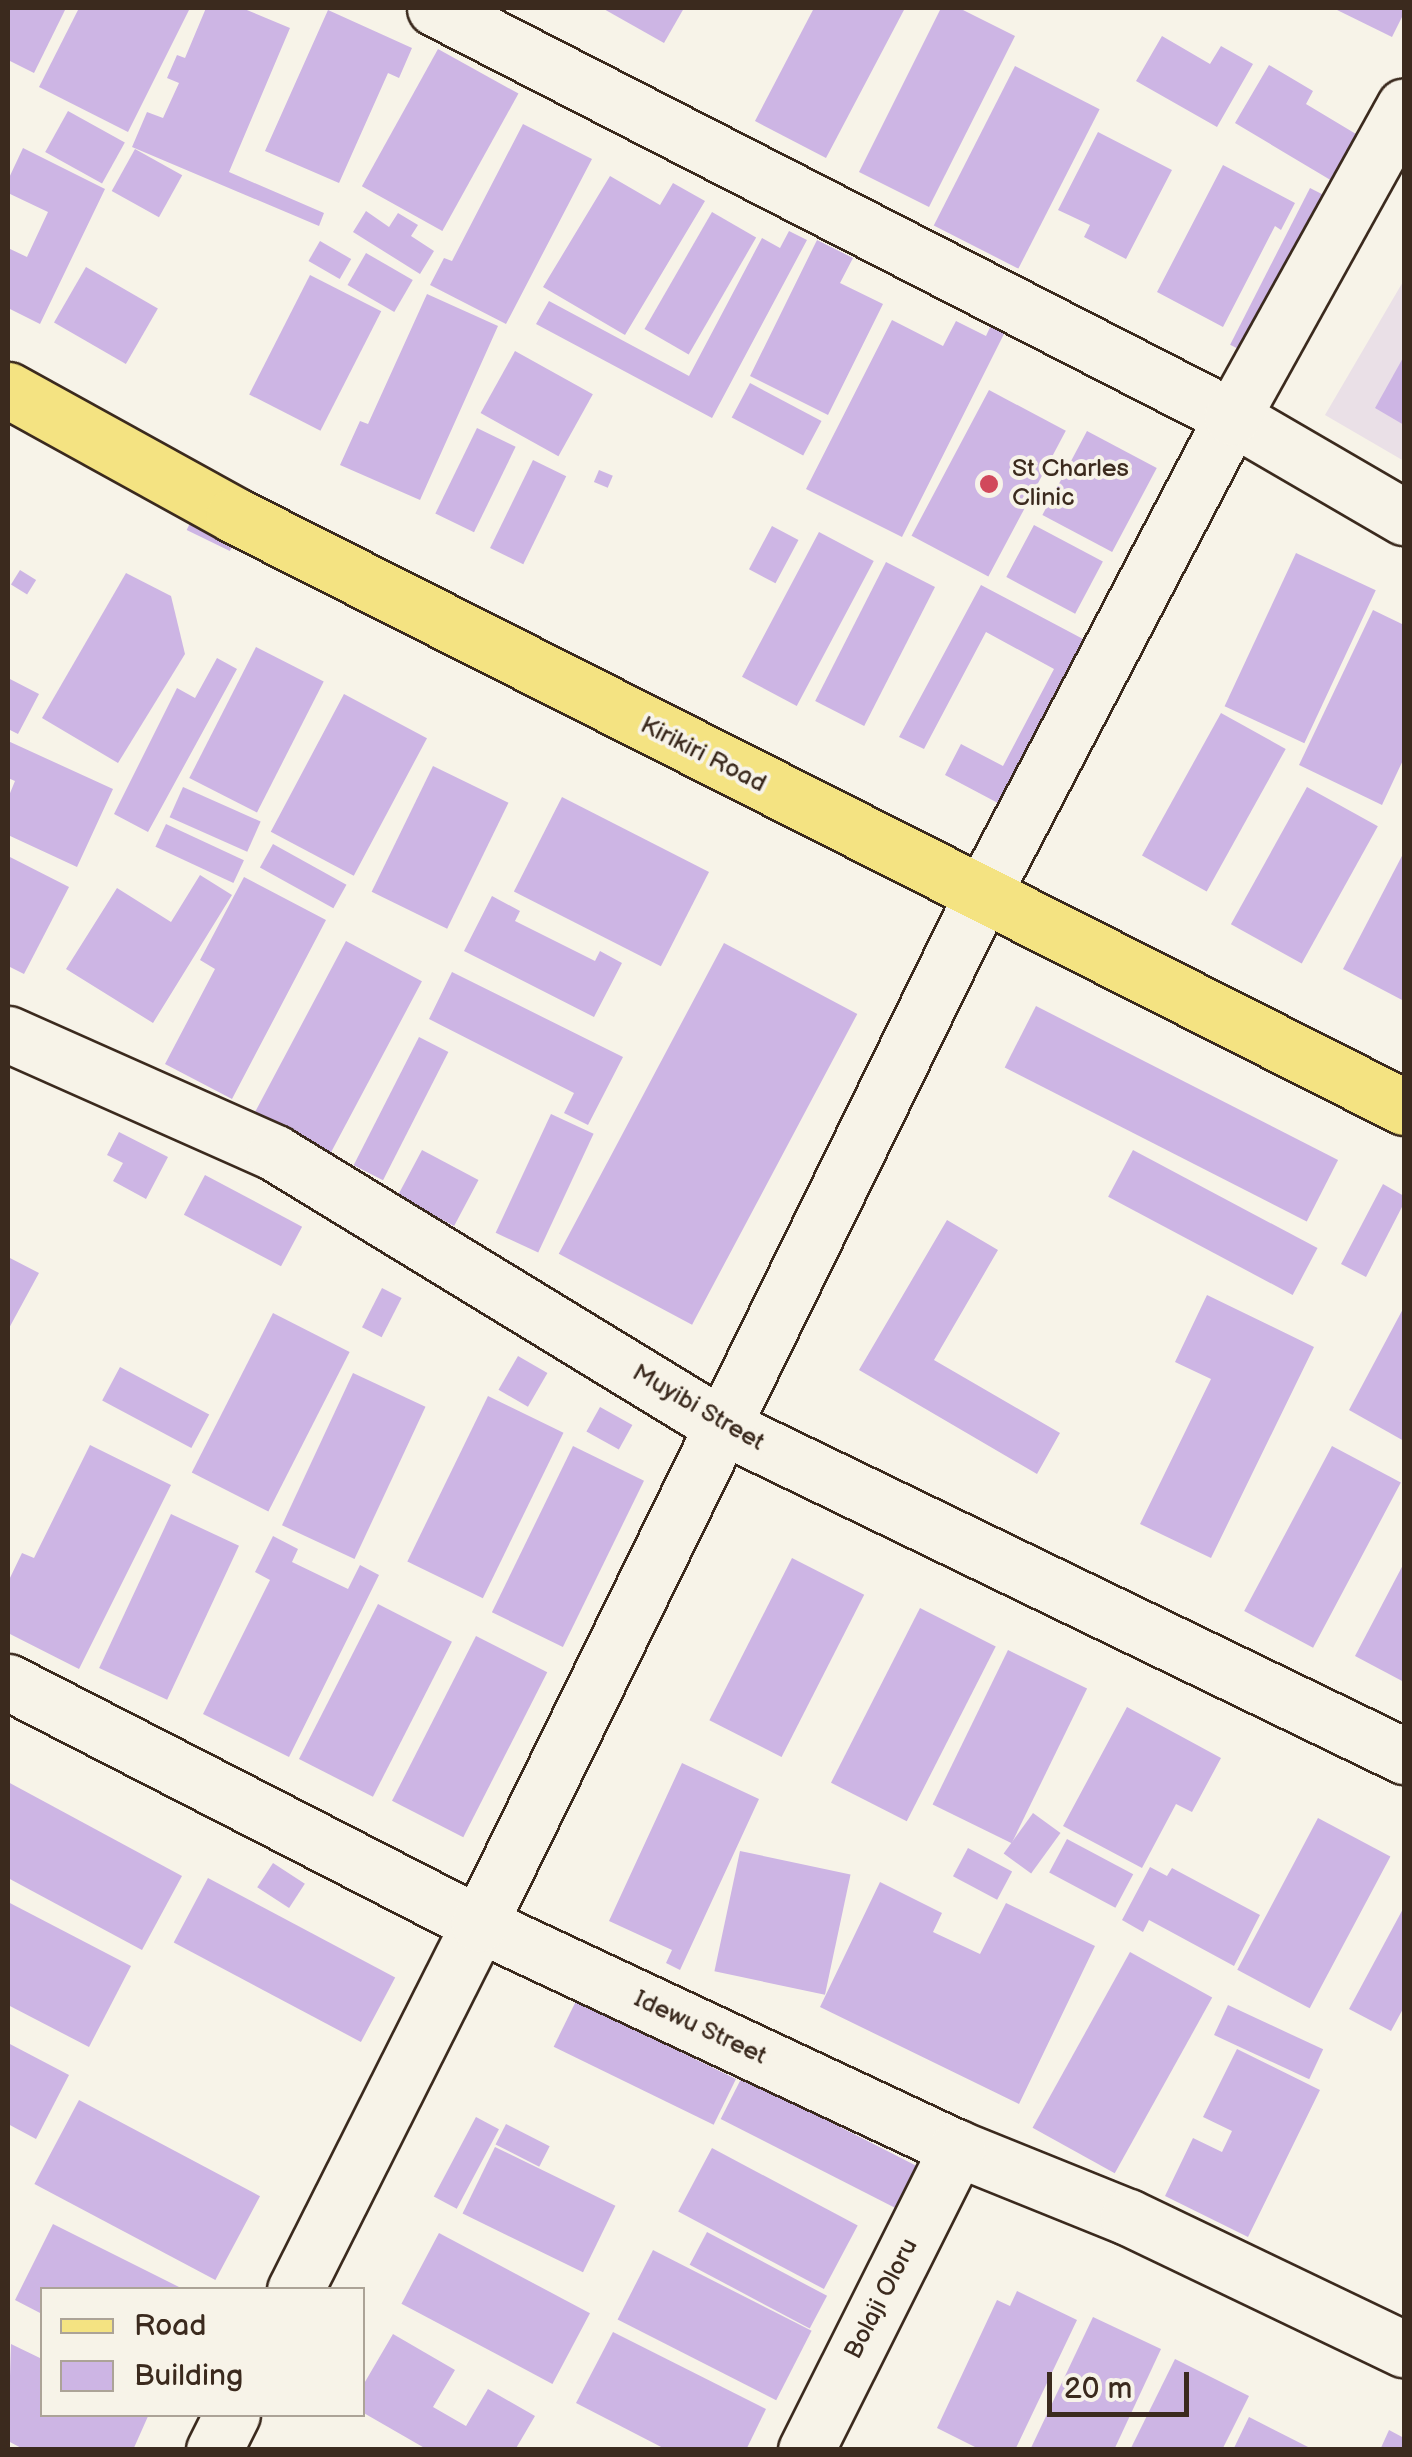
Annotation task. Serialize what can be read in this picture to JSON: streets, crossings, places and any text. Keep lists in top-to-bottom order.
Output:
{
  "streets": {
    "main road": ["Kirikiri Road"],
    "street": ["Muyibi Street", "Idewu Street", "Bolaji Oloru"]
  },
  "crossings": [
    ["Idewu Street", "Bolaji Oloru"]
  ],
  "places": ["St Charles Clinic"],
  "legend": ["Road", "Building"],
  "scale_bar": "20 m"
}
